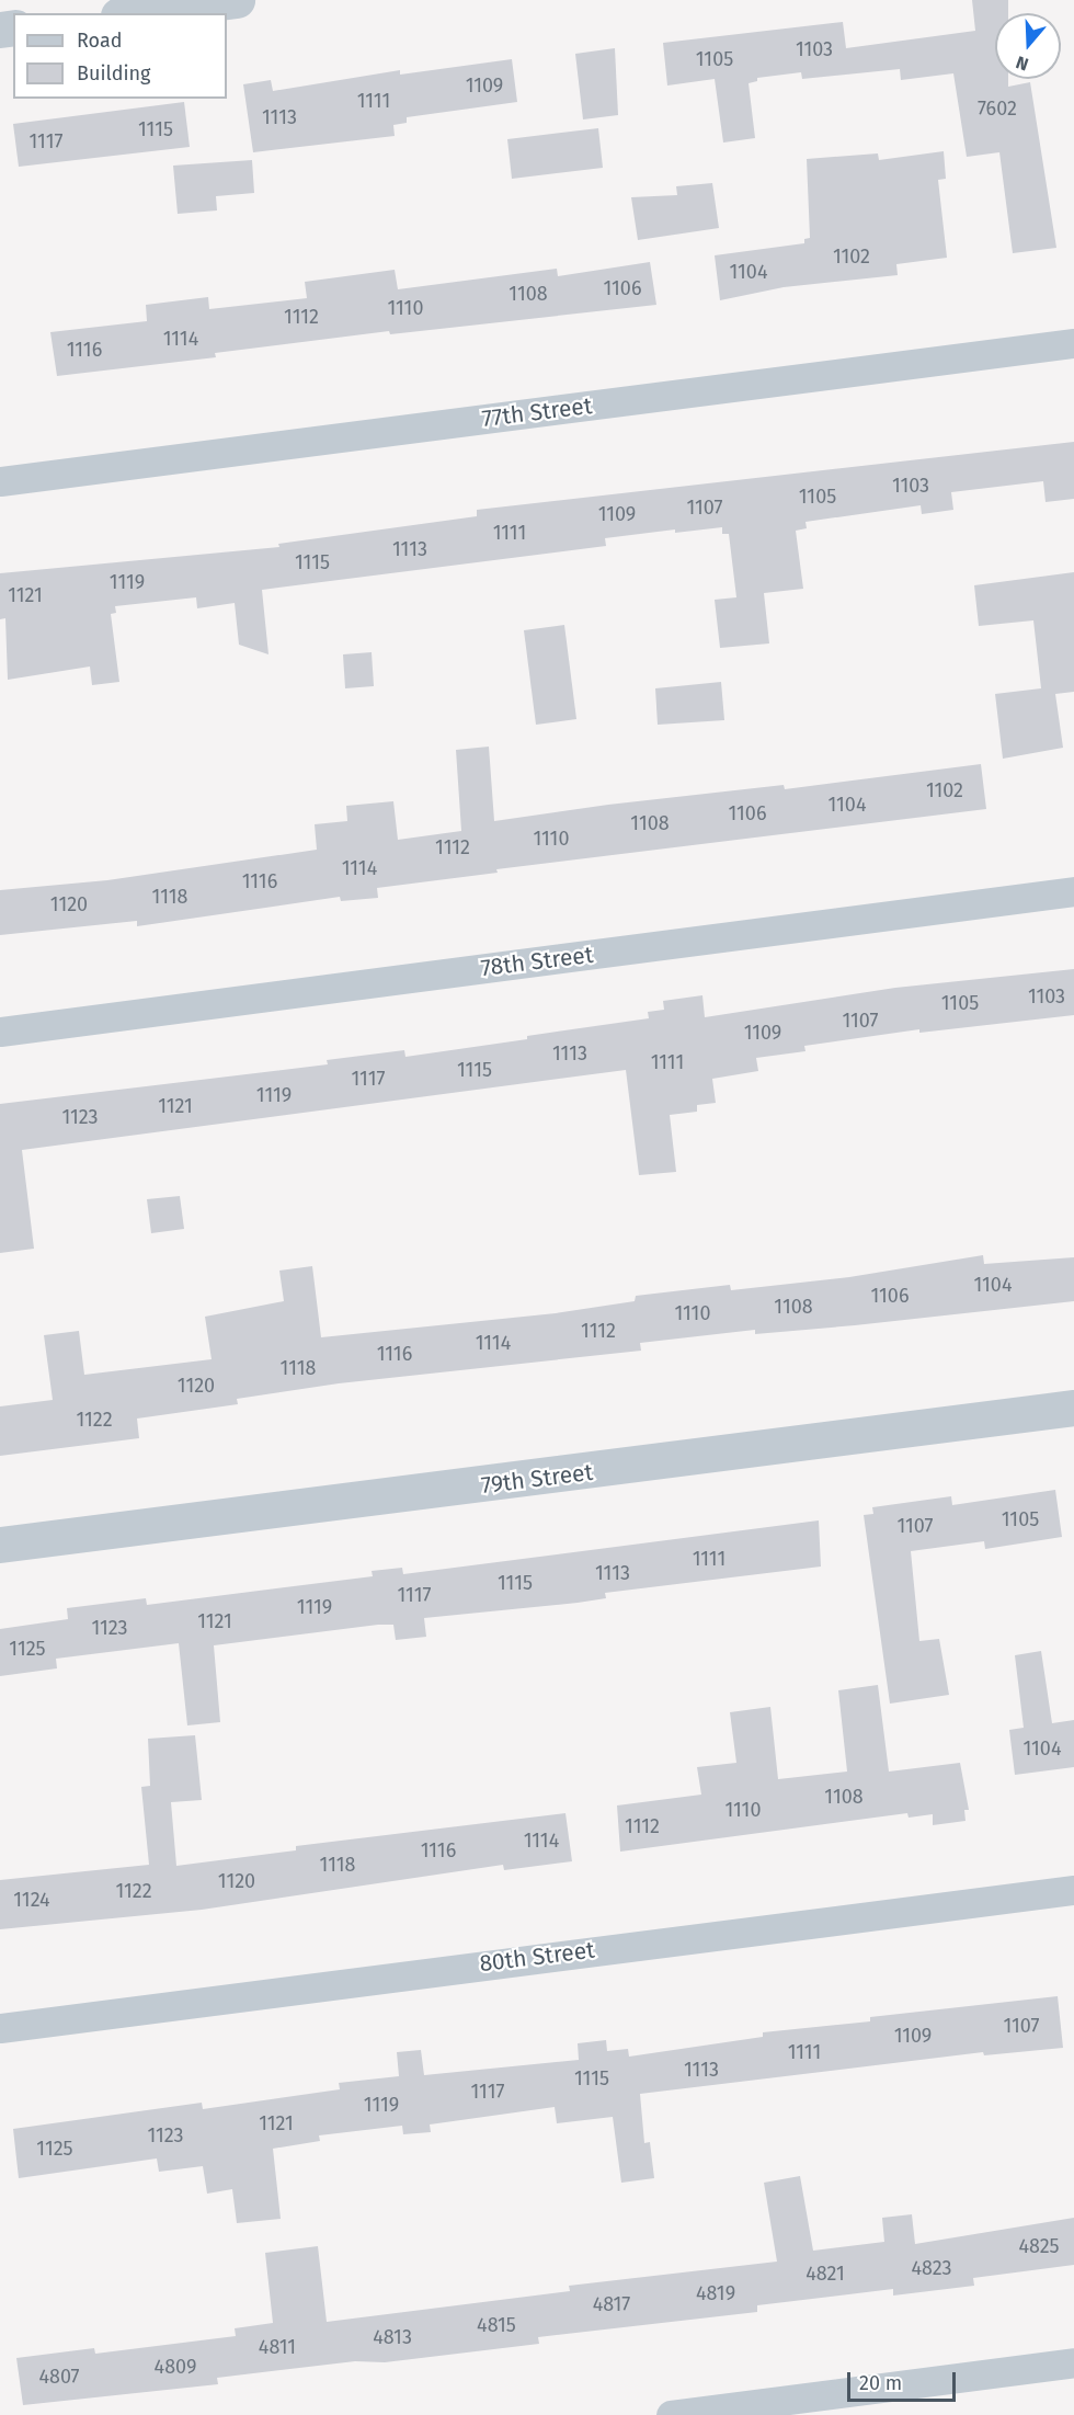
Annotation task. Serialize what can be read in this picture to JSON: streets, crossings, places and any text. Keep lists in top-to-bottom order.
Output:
{
  "streets": {
    "street": [
      "77th Street",
      "78th Street",
      "79th Street",
      "80th Street"
    ]
  },
  "house_numbers": [
    "1103",
    "1105",
    "1109",
    "1111",
    "7602",
    "1113",
    "1115",
    "1117",
    "1102",
    "1104",
    "1106",
    "1108",
    "1110",
    "1112",
    "1114",
    "1116",
    "1103",
    "1105",
    "1107",
    "1109",
    "1111",
    "1113",
    "1115",
    "1119",
    "1121",
    "1102",
    "1104",
    "1106",
    "1108",
    "1110",
    "1112",
    "1114",
    "1116",
    "1118",
    "1120",
    "1103",
    "1105",
    "1107",
    "1109",
    "1113",
    "1111",
    "1115",
    "1117",
    "1119",
    "1121",
    "1123",
    "1104",
    "1106",
    "1108",
    "1110",
    "1112",
    "1114",
    "1116",
    "1118",
    "1120",
    "1122",
    "1105",
    "1107",
    "1111",
    "1113",
    "1115",
    "1117",
    "1119",
    "1121",
    "1123",
    "1125",
    "1104",
    "1108",
    "1110",
    "1112",
    "1114",
    "1116",
    "1118",
    "1120",
    "1122",
    "1124",
    "1107",
    "1109",
    "1111",
    "1113",
    "1115",
    "1117",
    "1119",
    "1121",
    "1123",
    "1125",
    "4825",
    "4823",
    "4821",
    "4819",
    "4817",
    "4815",
    "4813",
    "4811",
    "4809",
    "4807"
  ],
  "legend": ["Road", "Building"],
  "scale_bar": "20 m",
  "north": "bottom"
}
